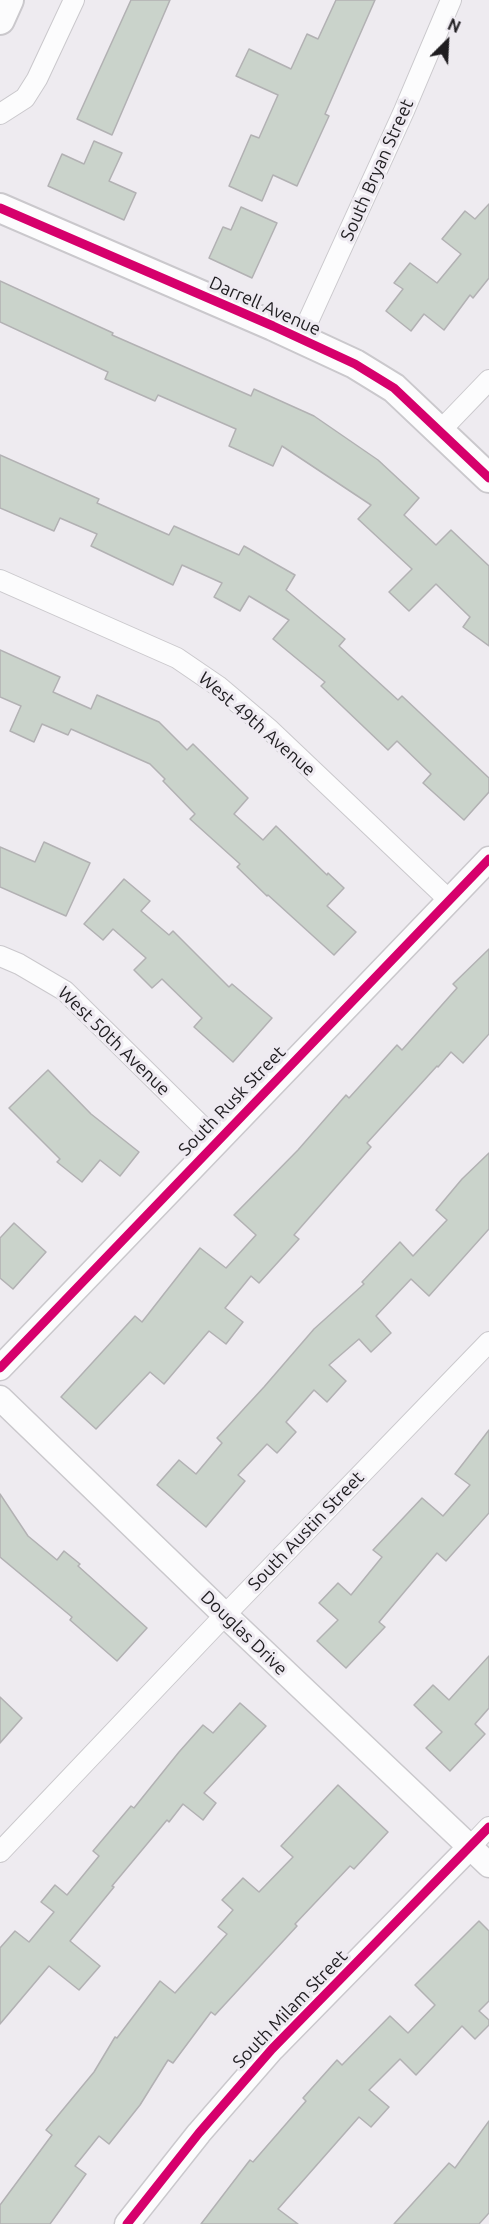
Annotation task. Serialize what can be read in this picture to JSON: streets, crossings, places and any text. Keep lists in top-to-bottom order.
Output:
{
  "streets": {
    "main road": ["Darrell Avenue"],
    "street": [
      "South Bryan Street",
      "West 49th Avenue",
      "West 50th Avenue",
      "South Rusk Street",
      "South Austin Street",
      "Douglas Drive",
      "South Milam Street"
    ]
  },
  "crossings": [
    ["South Bryan Street", "Darrell Avenue"],
    ["West 49th Avenue", "South Rusk Street"],
    ["West 50th Avenue", "South Rusk Street"],
    ["South Austin Street", "Douglas Drive"],
    ["Douglas Drive", "South Milam Street"]
  ],
  "north": "top right"
}
